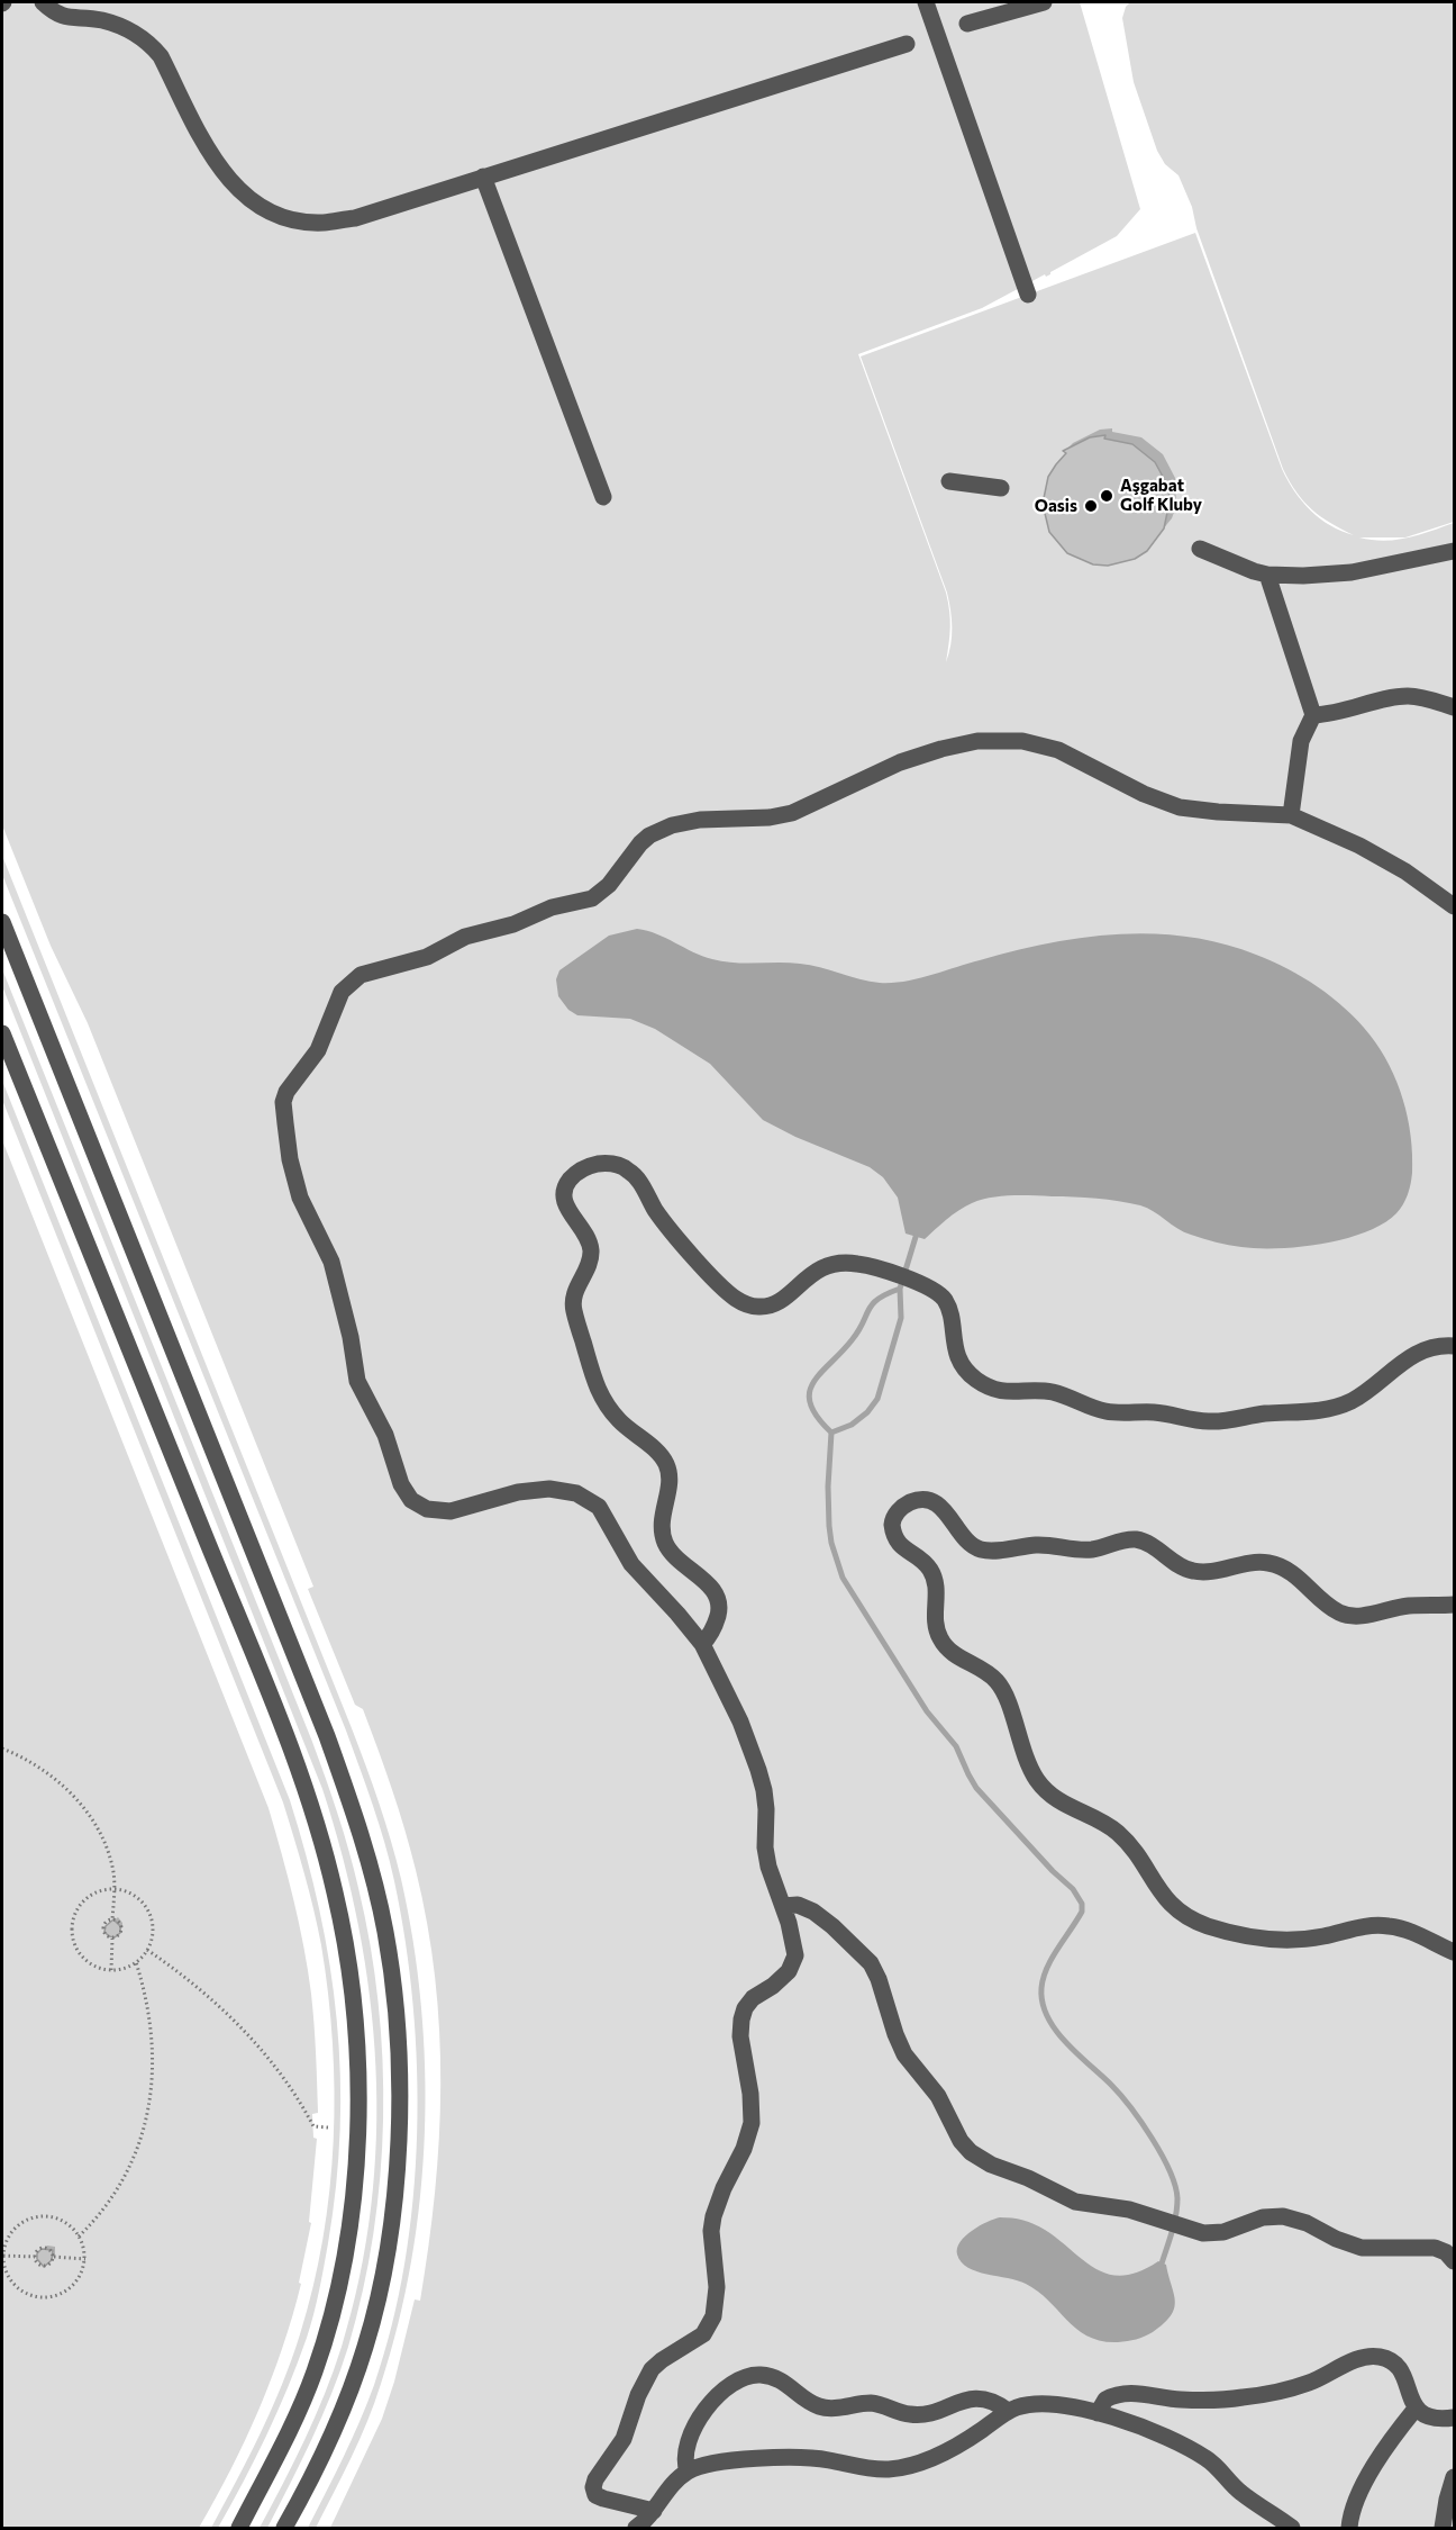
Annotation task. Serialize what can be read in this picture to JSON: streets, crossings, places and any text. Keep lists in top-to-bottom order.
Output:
{
  "places": ["Aşgabat Golf Kluby", "Oasis"]
}
